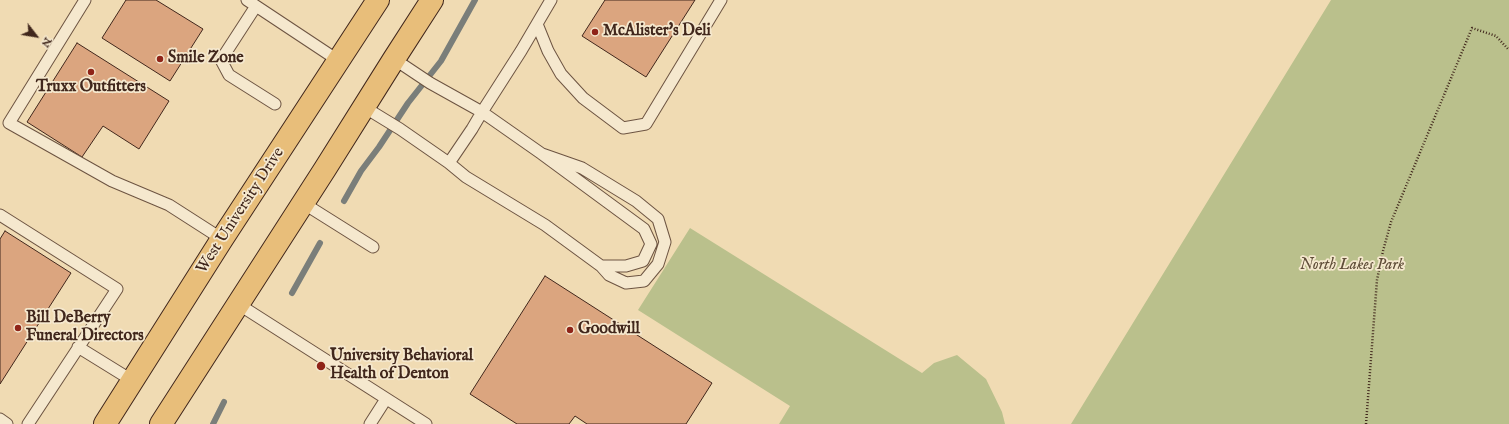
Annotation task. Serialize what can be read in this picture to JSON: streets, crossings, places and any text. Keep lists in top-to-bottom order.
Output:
{
  "streets": {
    "main road": ["West University Drive"]
  },
  "parks": ["North Lakes Park"],
  "places": [
    "McAlister's Deli",
    "Smile Zone",
    "Truxx Outfitters",
    "Bill DeBerry Funeral Directors",
    "Goodwill",
    "University Behavioral Health of Denton"
  ],
  "north": "bottom right"
}
